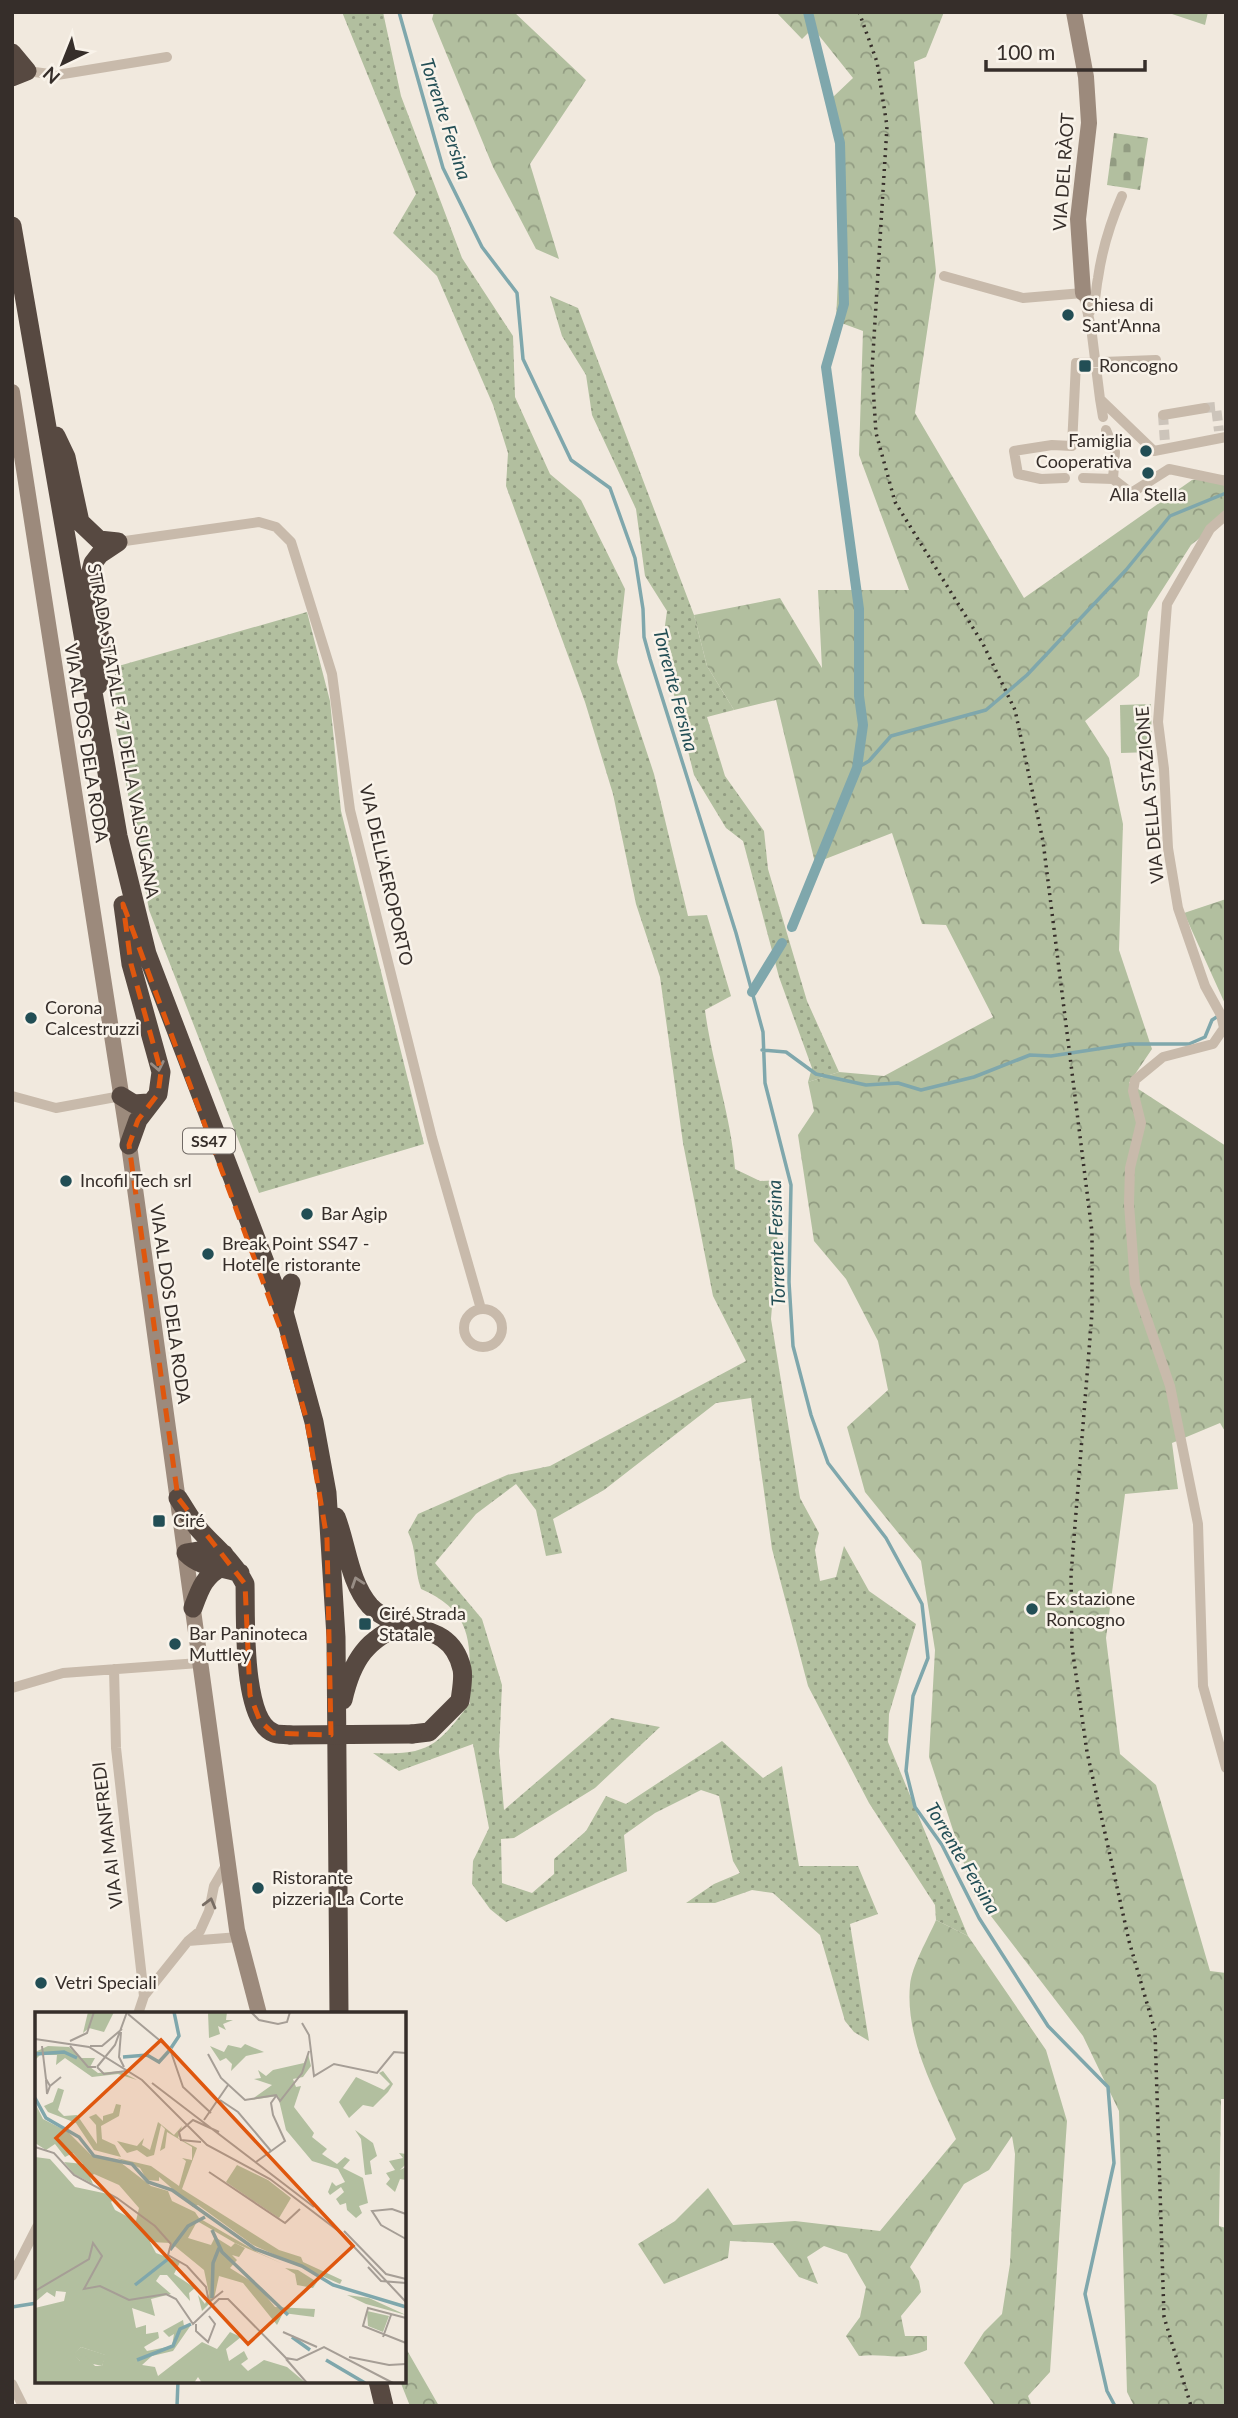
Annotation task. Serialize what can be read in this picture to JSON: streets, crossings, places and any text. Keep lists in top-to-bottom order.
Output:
{
  "streets": {
    "highway": ["STRADA STATALE 47 DELLA VALSUGANA", "SS47"],
    "main road": ["VIA DEL RÀOT", "VIA AL DOS DELA RODA"],
    "street": ["VIA DELLA STAZIONE", "VIA DELL'AEROPORTO", "VIA AI MANFREDI"]
  },
  "crossings": [
    ["VIA AL DOS DELA RODA", "VIA AI MANFREDI"]
  ],
  "water": ["Torrente Fersina"],
  "places": {
    "other": [
      "Chiesa di Sant'Anna",
      "Famiglia Cooperativa",
      "Alla Stella",
      "Corona Calcestruzzi",
      "Incofil Tech srl",
      "Bar Agip",
      "Break Point SS47 - Hotel e ristorante",
      "Ex stazione Roncogno",
      "Bar Paninoteca Muttley",
      "Ristorante pizzeria La Corte",
      "Vetri Speciali"
    ],
    "transit": ["Roncogno", "Ciré", "Ciré Strada Statale"]
  },
  "scale_bar": "100 m",
  "north": "bottom left"
}
